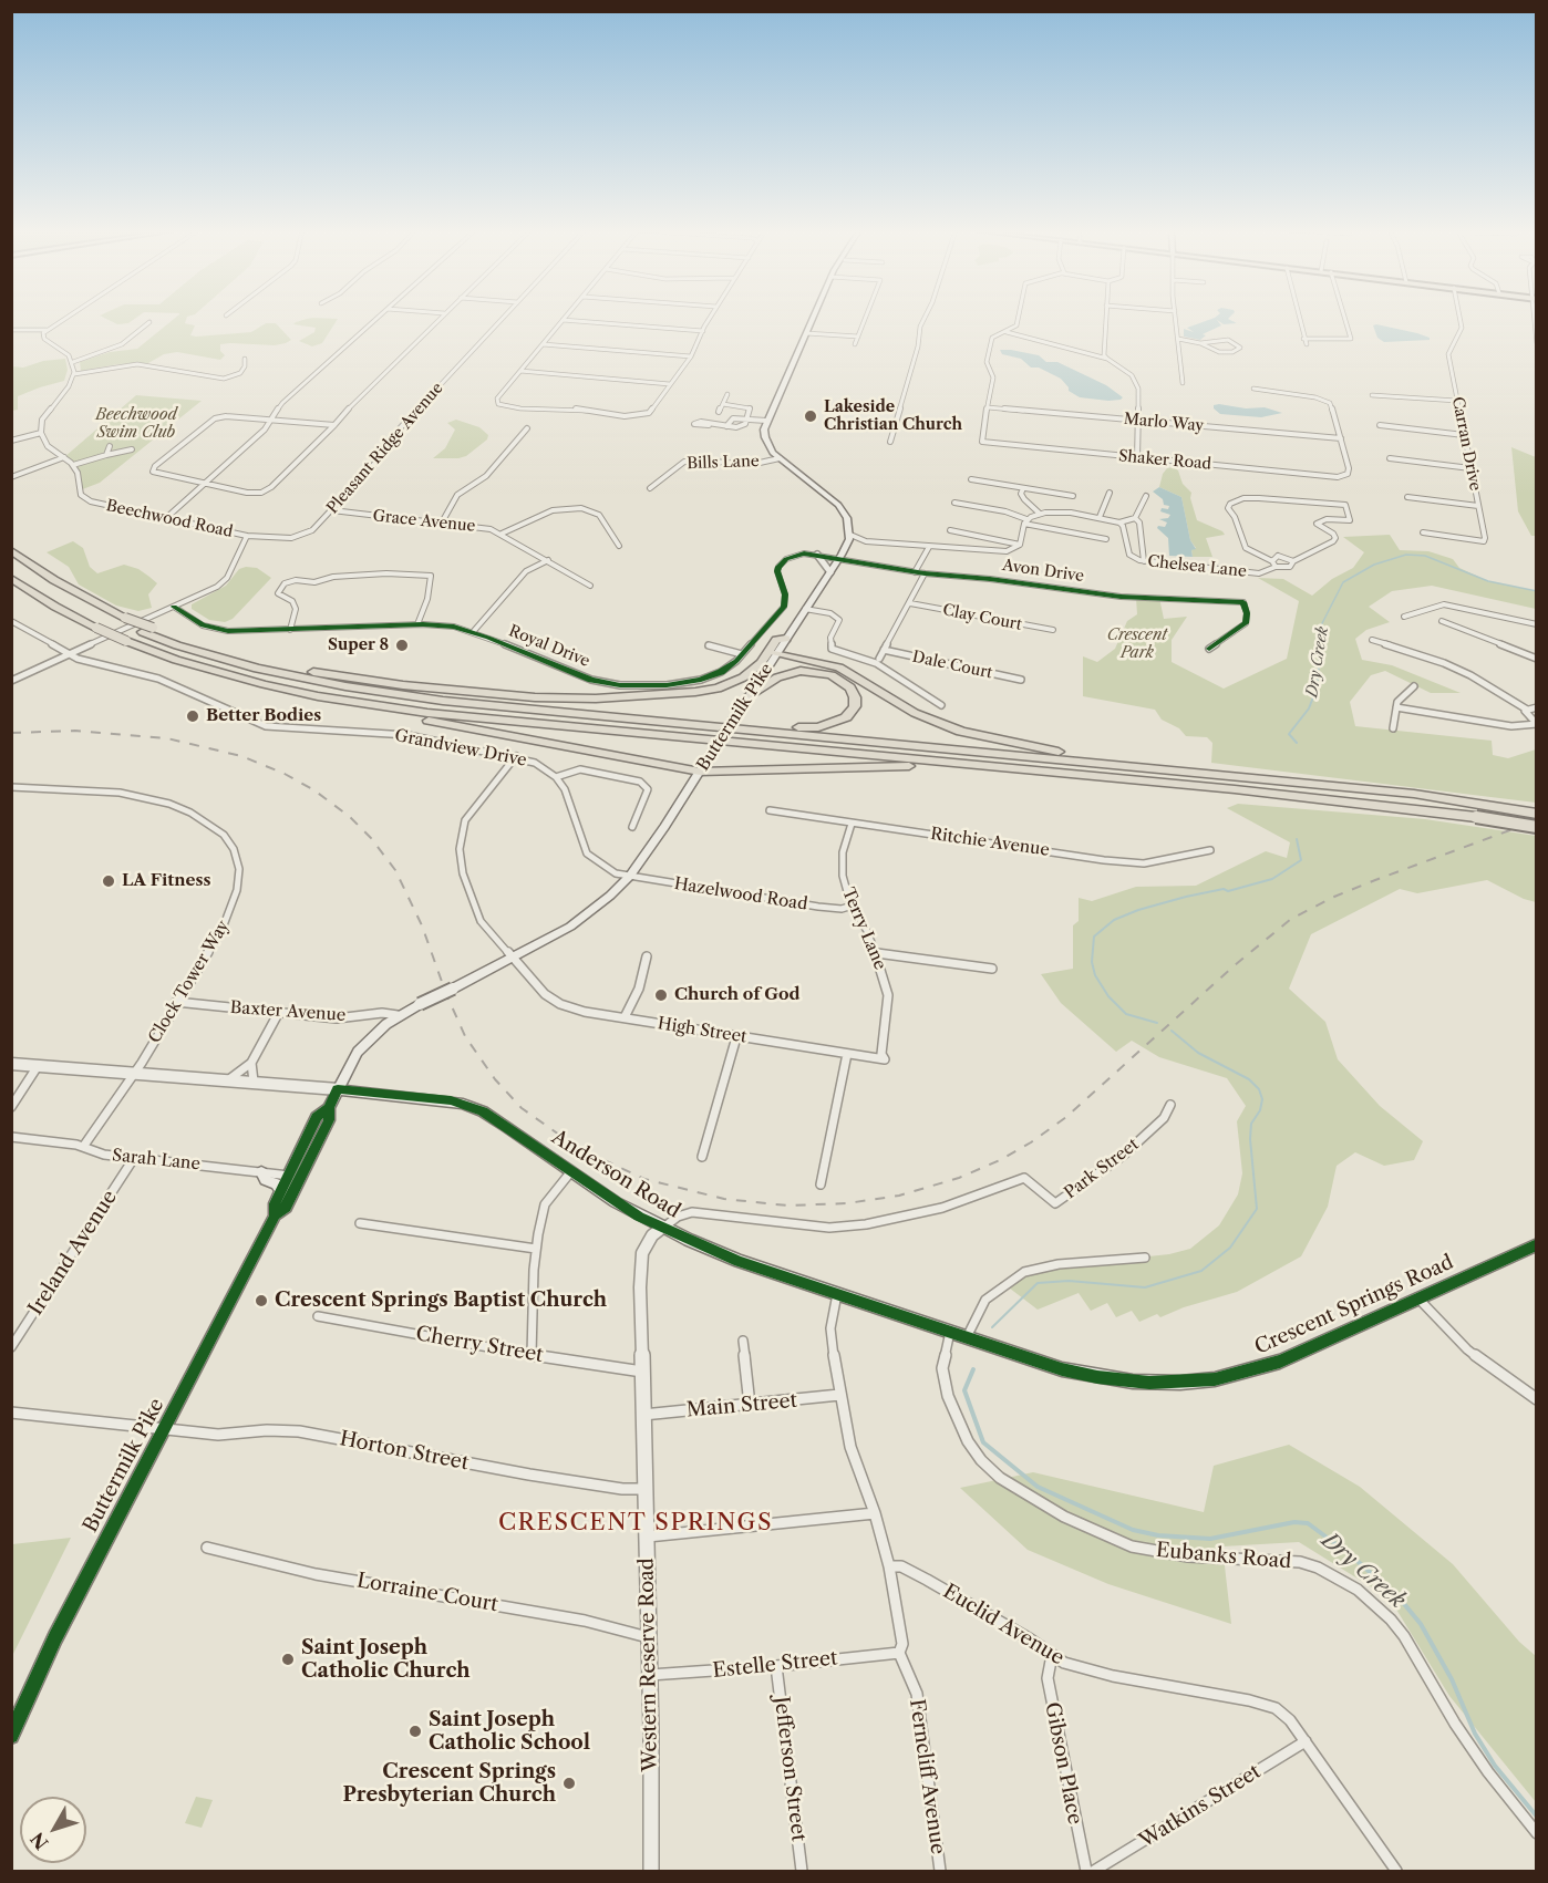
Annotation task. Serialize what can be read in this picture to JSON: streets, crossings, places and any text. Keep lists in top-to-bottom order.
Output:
{
  "streets": {
    "main road": ["Buttermilk Pike", "Anderson Road", "Crescent Springs Road"],
    "street": [
      "Marlo Way",
      "Carran Drive",
      "Pleasant Ridge Avenue",
      "Shaker Road",
      "Bills Lane",
      "Beechwood Road",
      "Grace Avenue",
      "Chelsea Lane",
      "Avon Drive",
      "Clay Court",
      "Royal Drive",
      "Dale Court",
      "Grandview Drive",
      "Ritchie Avenue",
      "Hazelwood Road",
      "Terry Lane",
      "Clock Tower Way",
      "Baxter Avenue",
      "High Street",
      "Sarah Lane",
      "Park Street",
      "Ireland Avenue",
      "Cherry Street",
      "Main Street",
      "Horton Street",
      "Eubanks Road",
      "Lorraine Court",
      "Euclid Avenue",
      "Western Reserve Road",
      "Estelle Street",
      "Gibson Place",
      "Jefferson Street",
      "Ferncliff Avenue",
      "Watkins Street"
    ]
  },
  "crossings": [
    ["Marlo Way", "Shaker Road"],
    ["Pleasant Ridge Avenue", "Beechwood Road"],
    ["Pleasant Ridge Avenue", "Grace Avenue"],
    ["Beechwood Road", "Royal Drive"],
    ["Beechwood Road", "Grandview Drive"],
    ["Avon Drive", "Royal Drive"],
    ["Avon Drive", "Buttermilk Pike"],
    ["Royal Drive", "Buttermilk Pike"],
    ["Buttermilk Pike", "Hazelwood Road"],
    ["Buttermilk Pike", "Baxter Avenue"],
    ["Buttermilk Pike", "High Street"],
    ["Buttermilk Pike", "Sarah Lane"],
    ["Buttermilk Pike", "Anderson Road"],
    ["Buttermilk Pike", "Horton Street"],
    ["Grandview Drive", "High Street"],
    ["Ritchie Avenue", "Terry Lane"],
    ["Hazelwood Road", "Terry Lane"],
    ["Terry Lane", "High Street"],
    ["Clock Tower Way", "Baxter Avenue"],
    ["Clock Tower Way", "Sarah Lane"],
    ["Clock Tower Way", "Anderson Road"],
    ["Sarah Lane", "Ireland Avenue"],
    ["Park Street", "Anderson Road"],
    ["Park Street", "Western Reserve Road"],
    ["Anderson Road", "Crescent Springs Road"],
    ["Anderson Road", "Eubanks Road"],
    ["Anderson Road", "Western Reserve Road"],
    ["Crescent Springs Road", "Eubanks Road"],
    ["Cherry Street", "Western Reserve Road"],
    ["Main Street", "Western Reserve Road"],
    ["Horton Street", "Western Reserve Road"],
    ["Lorraine Court", "Western Reserve Road"],
    ["Euclid Avenue", "Gibson Place"],
    ["Euclid Avenue", "Ferncliff Avenue"],
    ["Euclid Avenue", "Watkins Street"],
    ["Western Reserve Road", "Estelle Street"],
    ["Estelle Street", "Jefferson Street"],
    ["Estelle Street", "Ferncliff Avenue"]
  ],
  "districts": ["CRESCENT SPRINGS"],
  "water": ["Dry Creek"],
  "parks": ["Beechwood Swim Club", "Crescent Park"],
  "places": [
    "Lakeside Christian Church",
    "Super 8",
    "Better Bodies",
    "LA Fitness",
    "Church of God",
    "Crescent Springs Baptist Church",
    "Saint Joseph Catholic Church",
    "Saint Joseph Catholic School",
    "Crescent Springs Presbyterian Church"
  ],
  "north": "bottom left"
}
